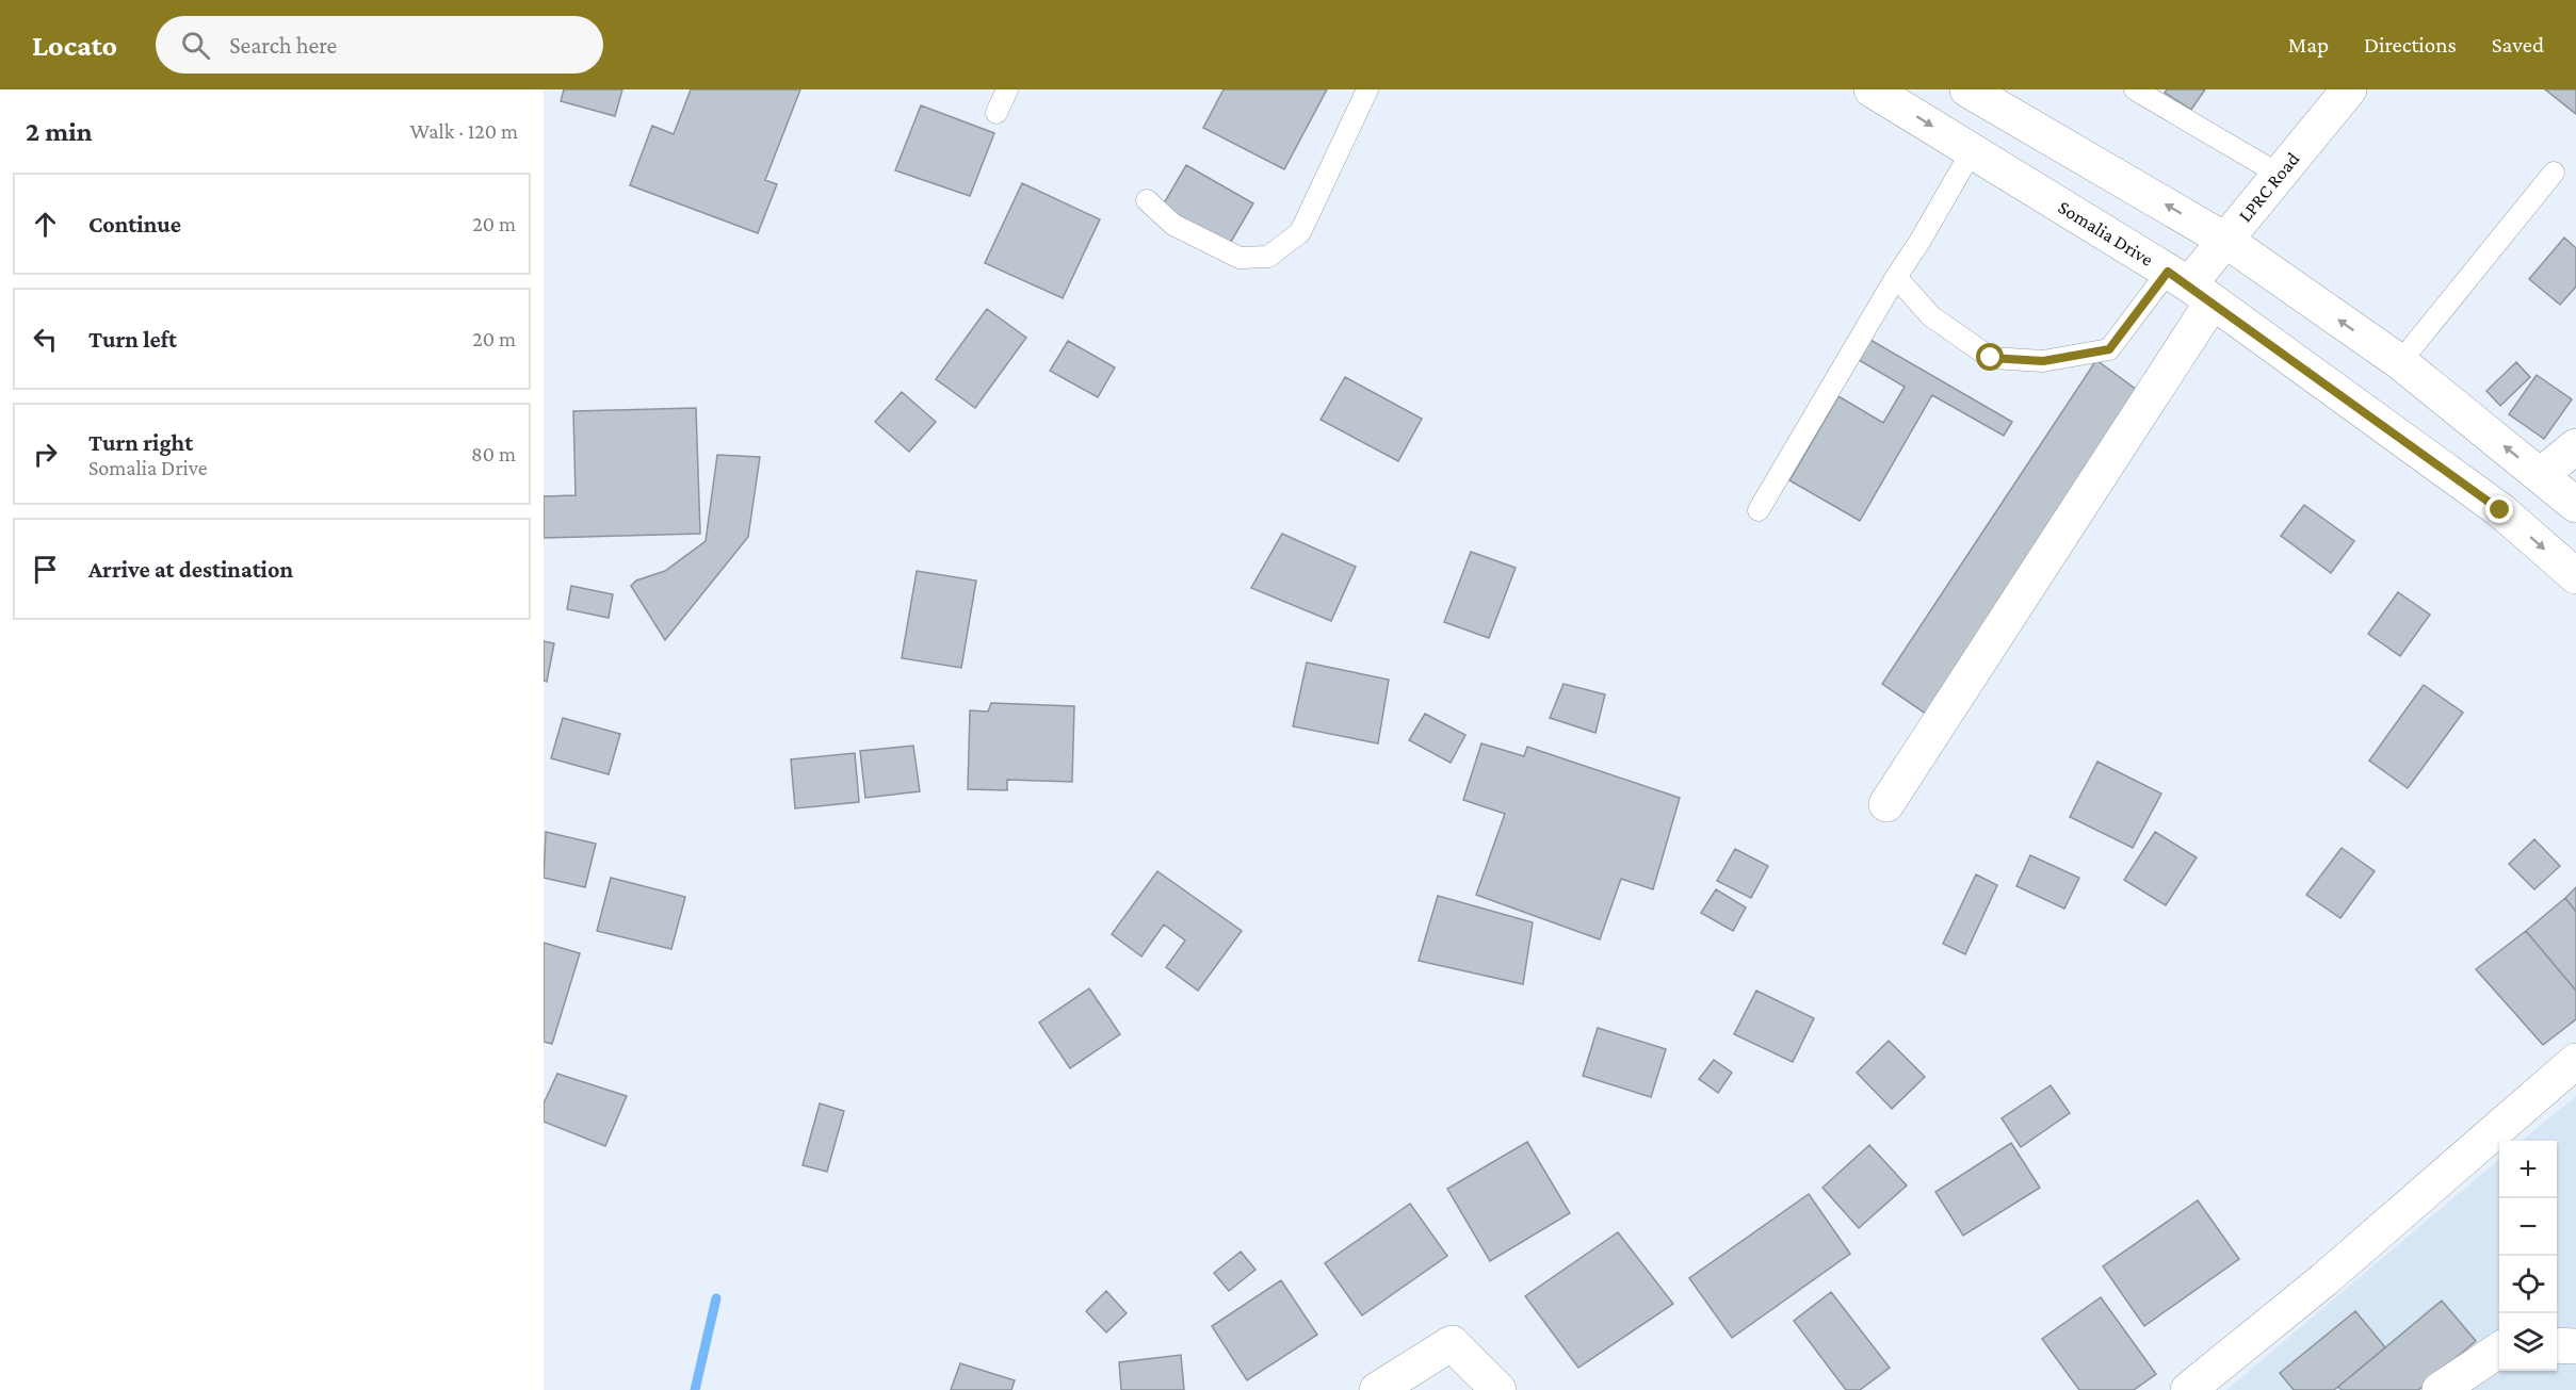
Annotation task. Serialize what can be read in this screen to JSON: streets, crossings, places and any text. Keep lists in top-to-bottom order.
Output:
{
  "streets": {
    "street": ["LPRC Road", "Somalia Drive"]
  },
  "crossings": [
    ["LPRC Road", "Somalia Drive"]
  ],
  "page": {
    "header": "Locato",
    "search": "Search here",
    "nav": ["Map", "Directions", "Saved"],
    "heading": ["2 min", "Walk · 120 m"],
    "list": [
      ["Continue", "20 m"],
      ["Turn left", "20 m"],
      ["Turn right", "Somalia Drive", "80 m"],
      "Arrive at destination"
    ],
    "map_buttons": ["+", "−"]
  }
}
